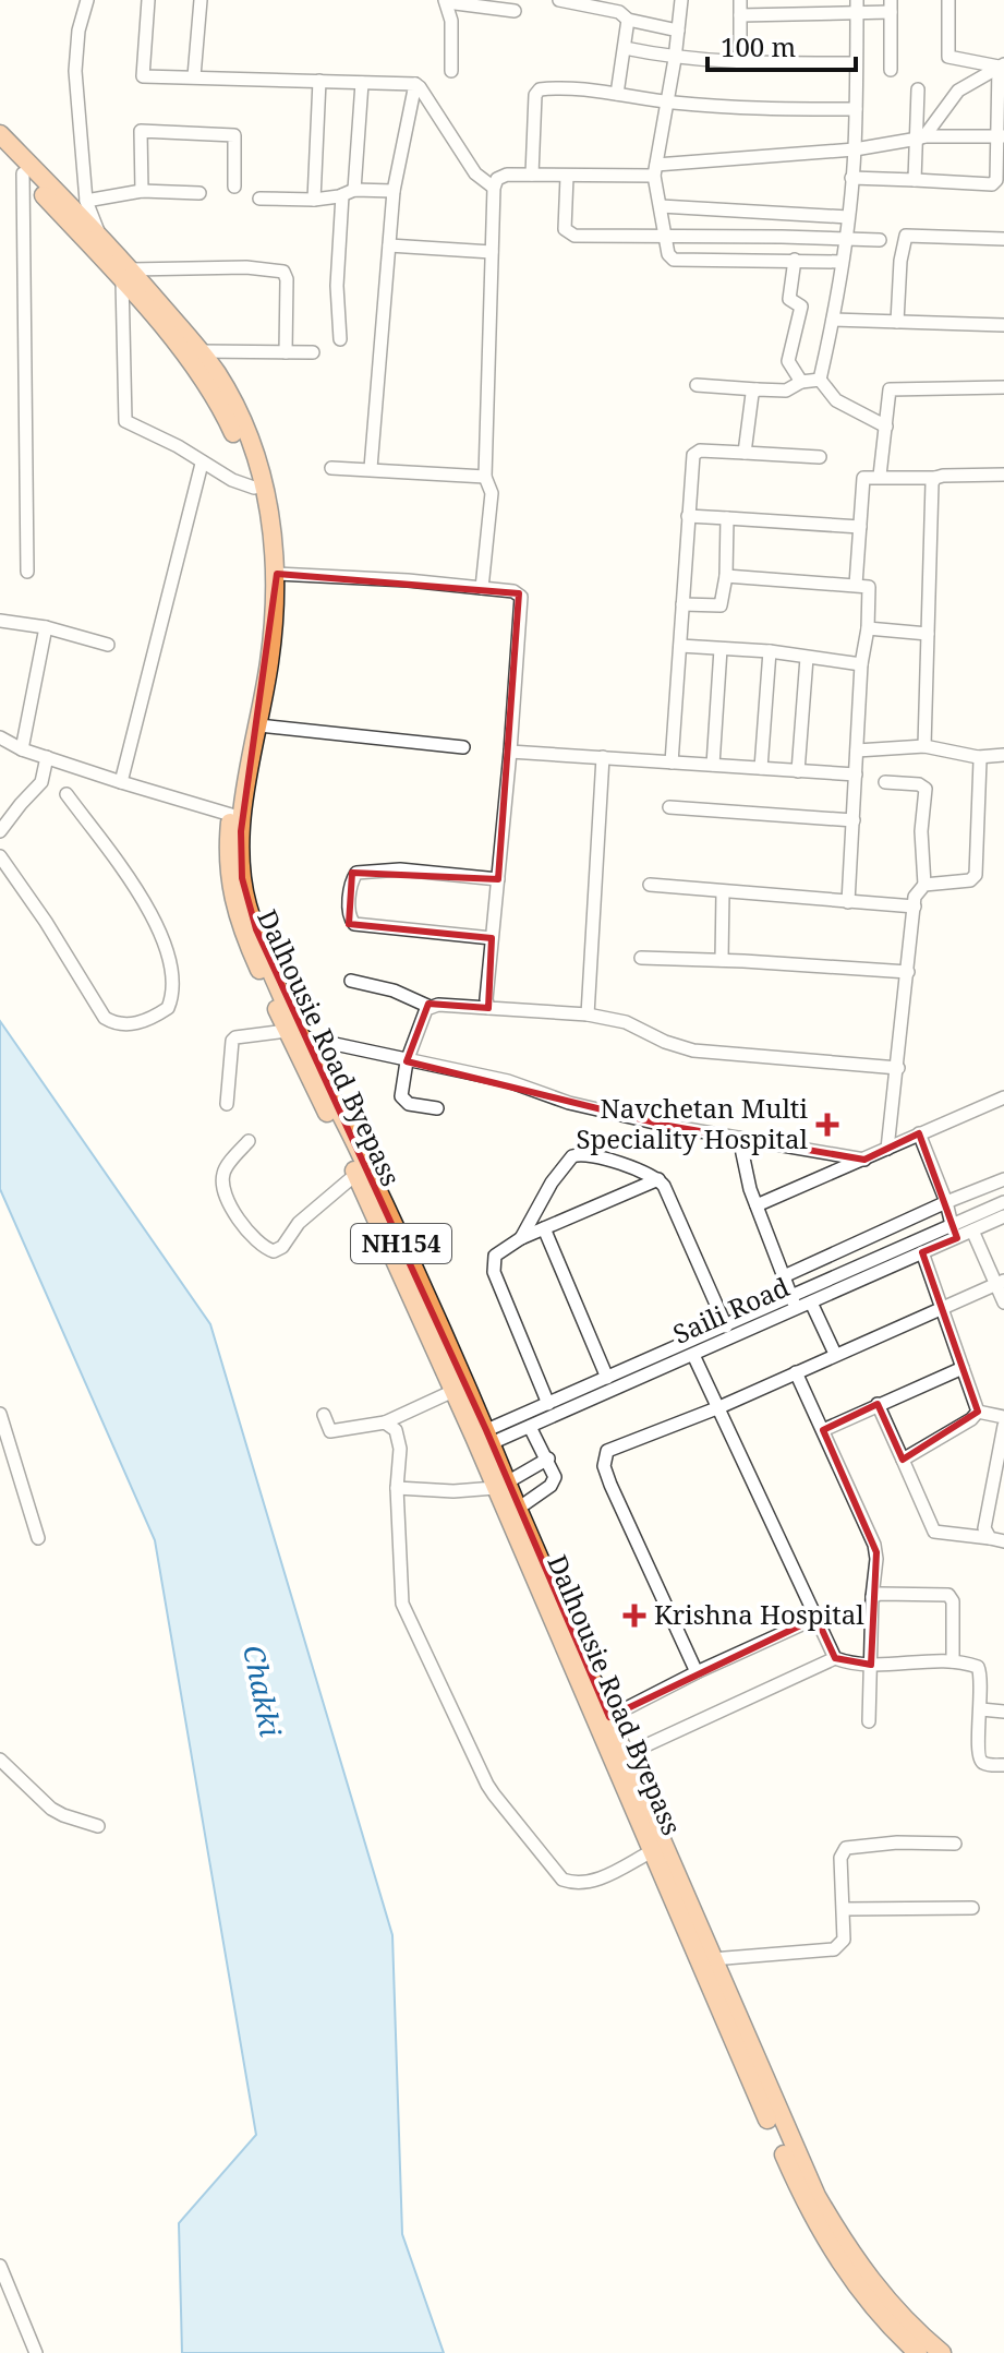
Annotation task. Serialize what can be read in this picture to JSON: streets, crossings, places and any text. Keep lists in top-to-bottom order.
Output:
{
  "streets": {
    "highway": ["Dalhousie Road Byepass", "NH154"],
    "street": ["Saili Road"]
  },
  "crossings": [
    ["Dalhousie Road Byepass", "NH154"],
    ["Dalhousie Road Byepass", "Saili Road"],
    ["NH154", "Saili Road"]
  ],
  "water": ["Chakki"],
  "places": {
    "health": ["Navchetan Multi Speciality Hospital", "Krishna Hospital"]
  },
  "scale_bar": "100 m"
}
